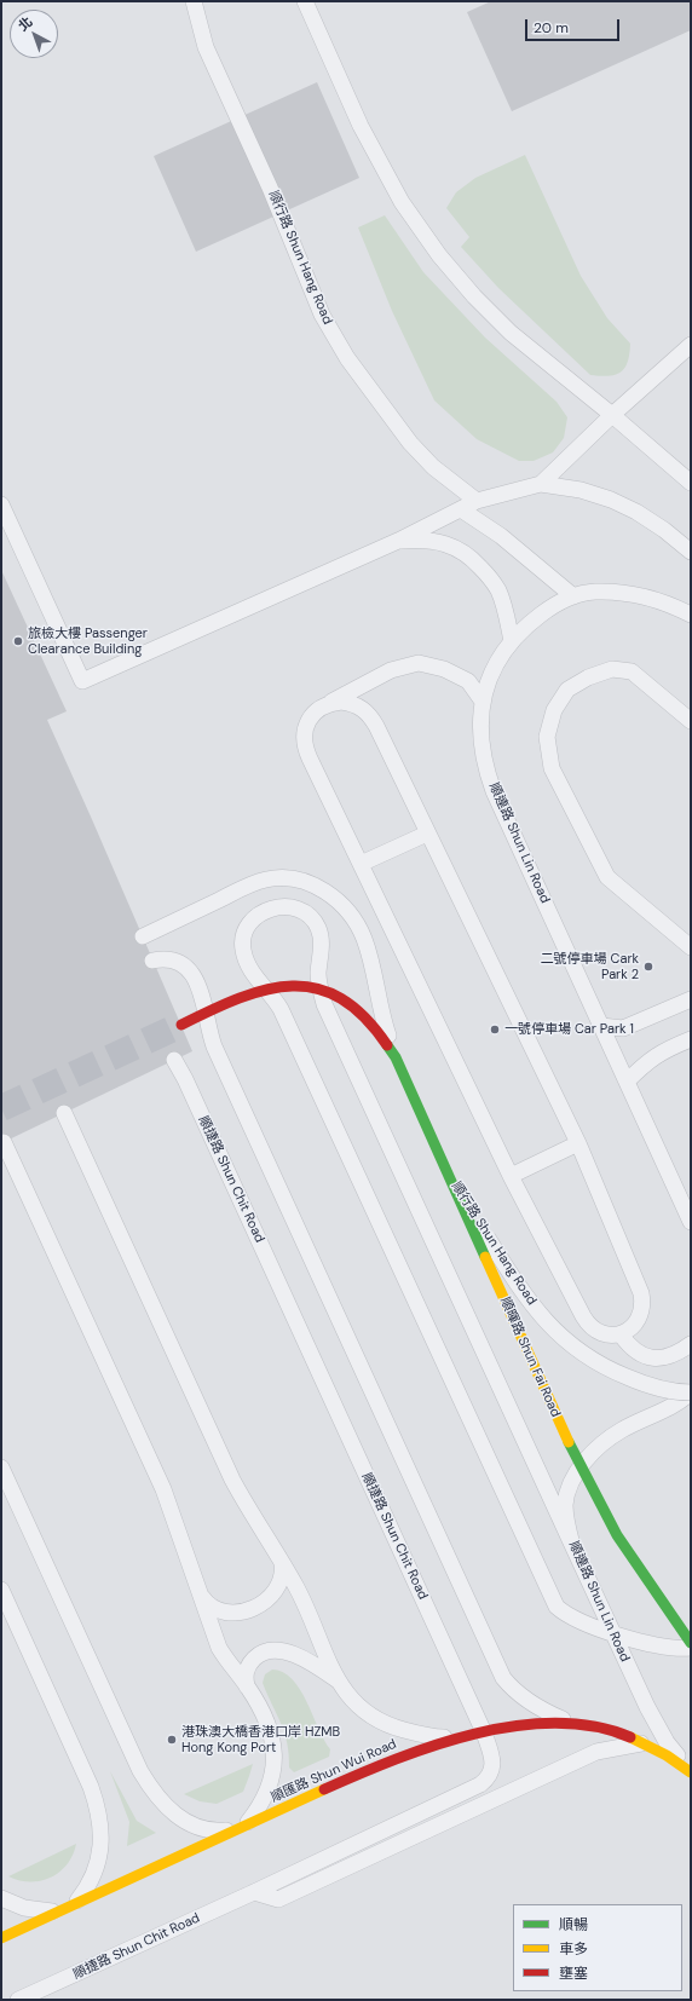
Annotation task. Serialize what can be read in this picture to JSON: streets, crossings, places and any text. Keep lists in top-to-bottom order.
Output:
{
  "streets": {
    "street": ["順暉路 Shun Fai Road", "順匯路 Shun Wui Road"],
    "lane": ["順行路 Shun Hang Road", "順連路 Shun Lin Road", "順捷路 Shun Chit Road"]
  },
  "crossings": [
    ["順行路 Shun Hang Road", "順連路 Shun Lin Road"],
    ["順行路 Shun Hang Road", "順暉路 Shun Fai Road"],
    ["順連路 Shun Lin Road", "順匯路 Shun Wui Road"],
    ["順捷路 Shun Chit Road", "順匯路 Shun Wui Road"]
  ],
  "places": [
    "旅檢大樓 Passenger Clearance Building",
    "二號停車場 Cark Park 2",
    "一號停車場 Car Park 1",
    "港珠澳大橋香港口岸 HZMB Hong Kong Port"
  ],
  "legend": ["順暢", "車多", "壅塞"],
  "scale_bar": "20 m",
  "north": "top left"
}
